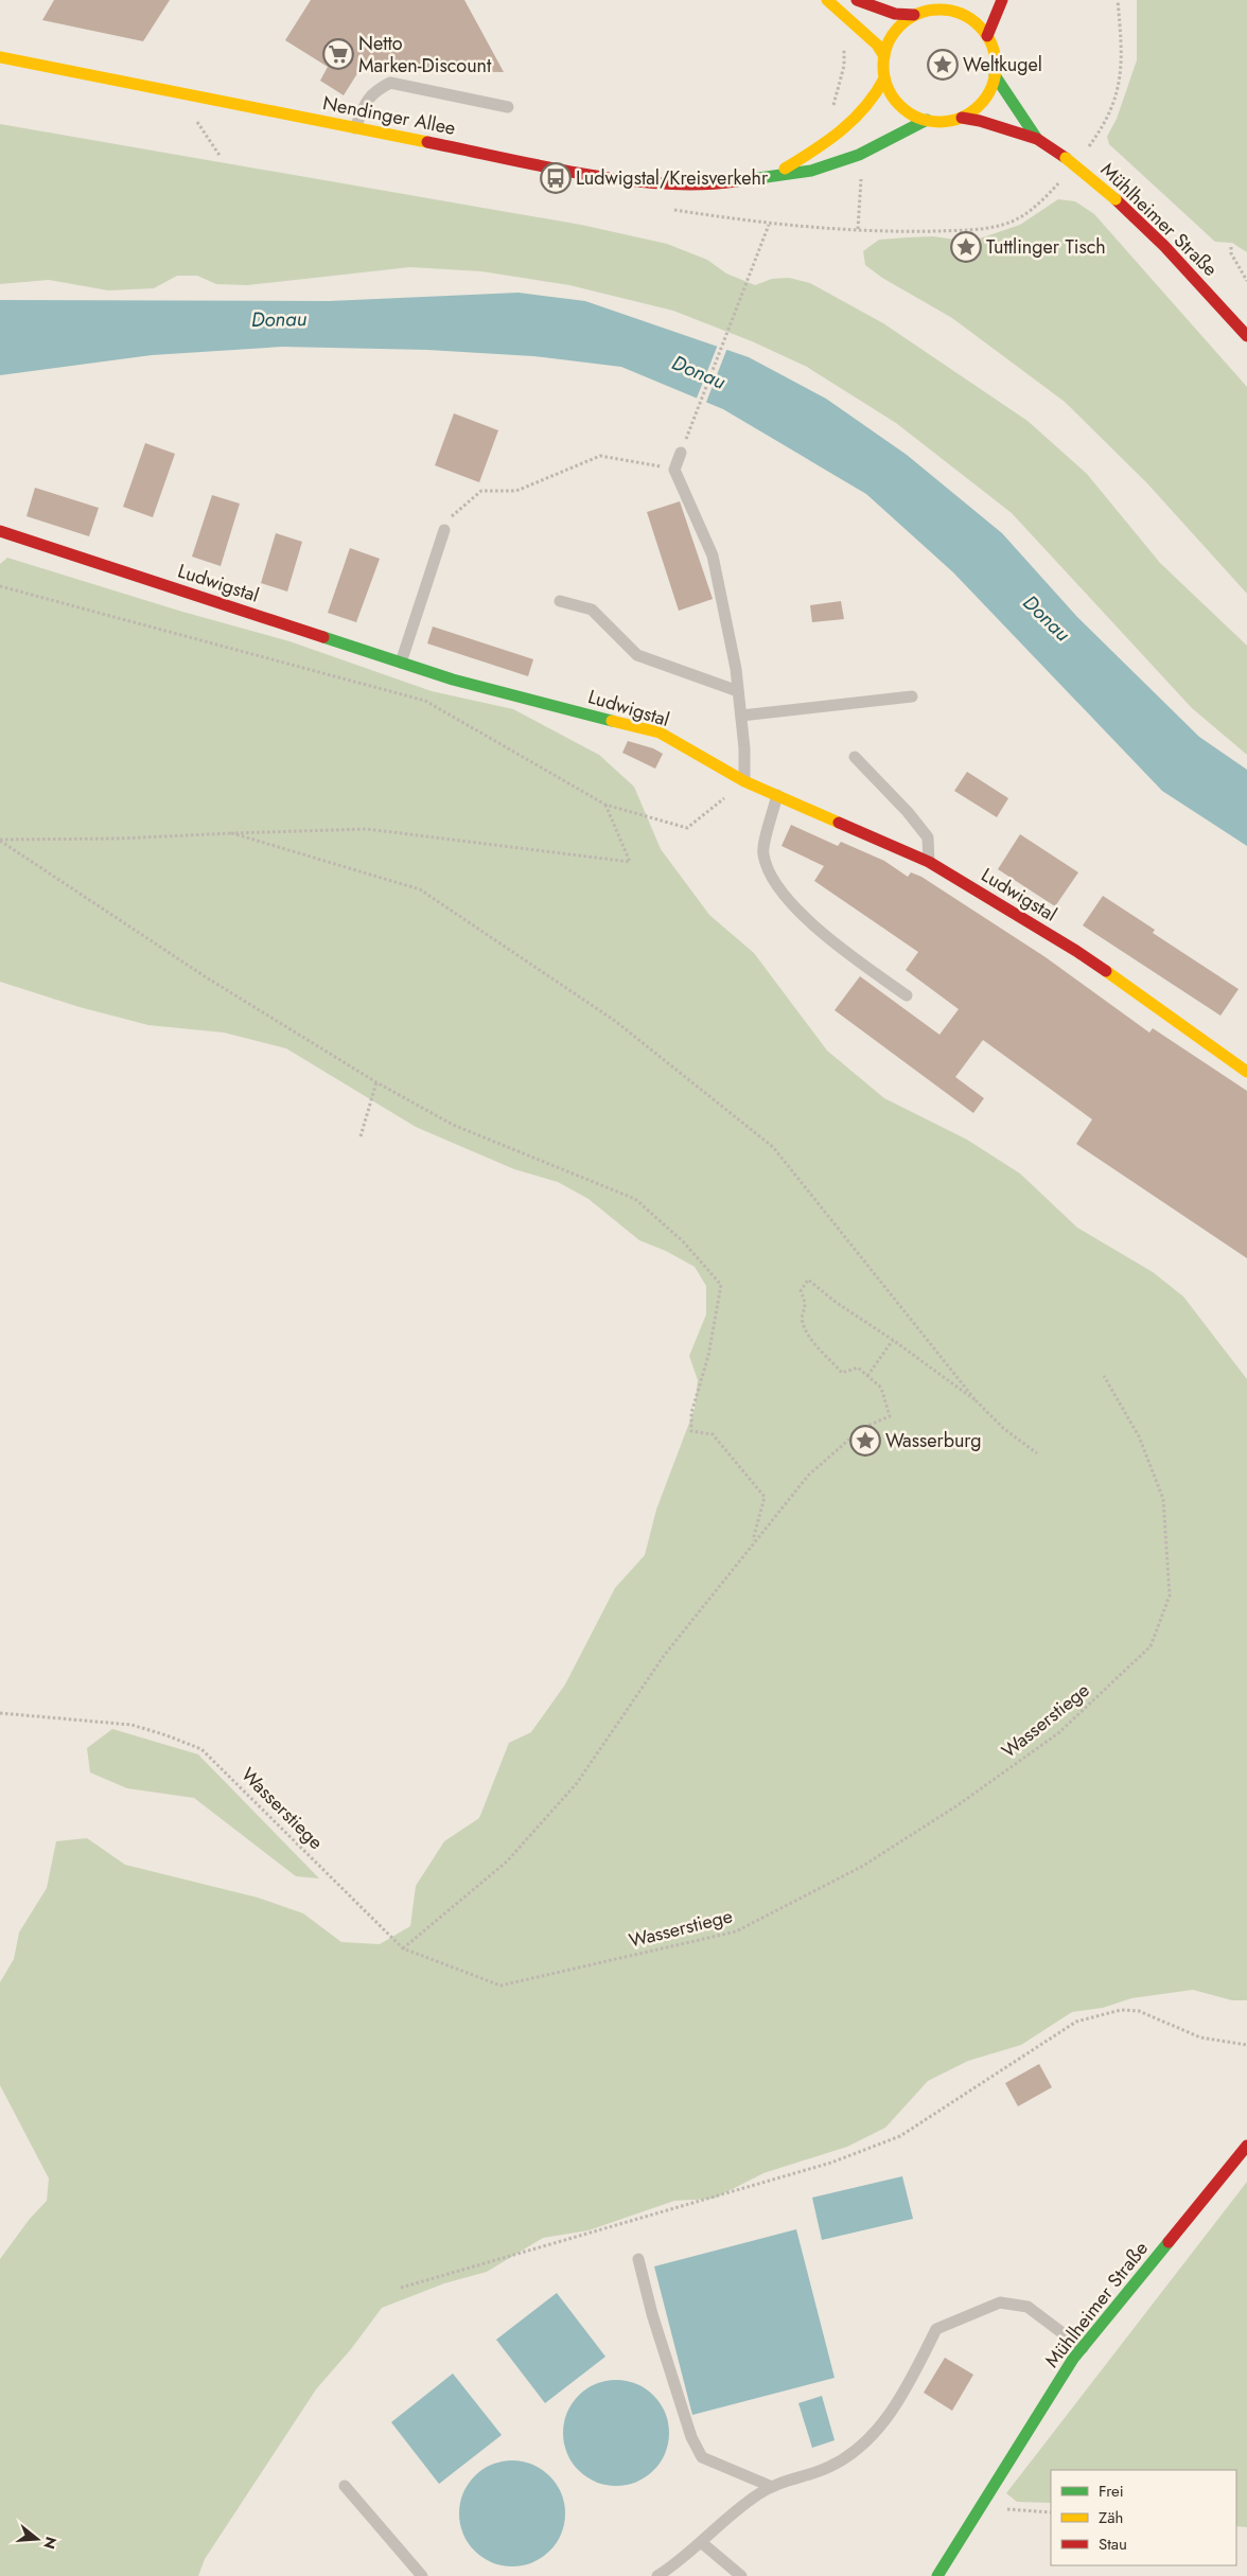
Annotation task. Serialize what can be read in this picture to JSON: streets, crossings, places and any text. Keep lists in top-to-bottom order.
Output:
{
  "streets": {
    "street": ["Nendinger Allee", "Mühlheimer Straße", "Ludwigstal"],
    "path": ["Wasserstiege"]
  },
  "crossings": [
    ["Nendinger Allee", "Mühlheimer Straße"]
  ],
  "water": ["Donau"],
  "places": {
    "supermarket": ["Netto Marken-Discount"],
    "place": ["Weltkugel", "Tuttlinger Tisch", "Wasserburg"],
    "bus stop": ["Ludwigstal/Kreisverkehr"]
  },
  "legend": ["Frei", "Zäh", "Stau"],
  "north": "right"
}
